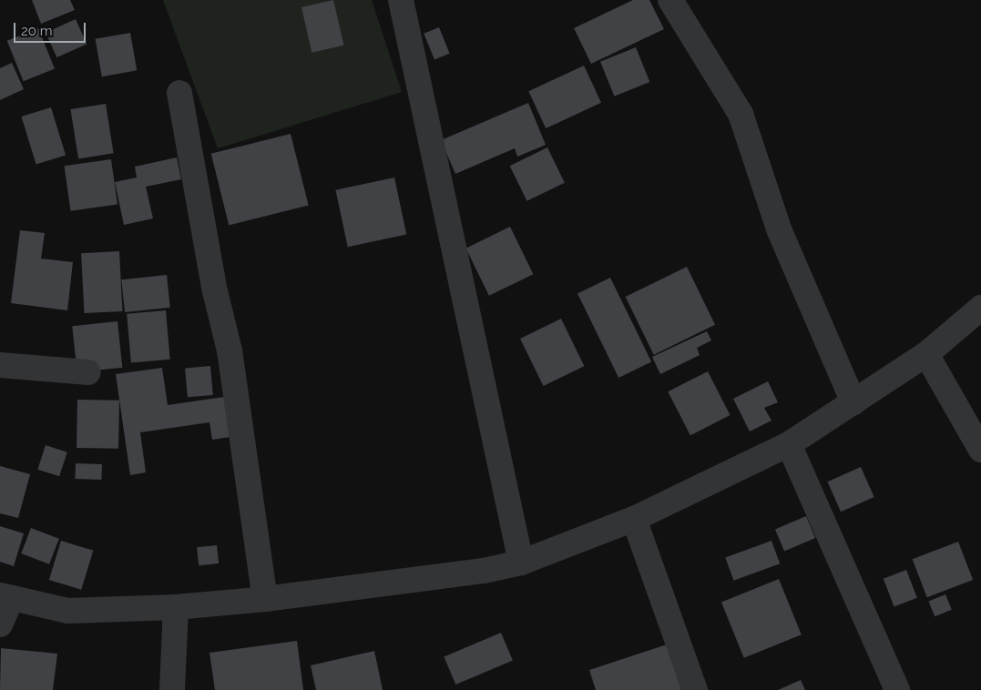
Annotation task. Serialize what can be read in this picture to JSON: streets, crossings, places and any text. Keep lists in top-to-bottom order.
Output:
{
  "scale_bar": "20 m"
}
